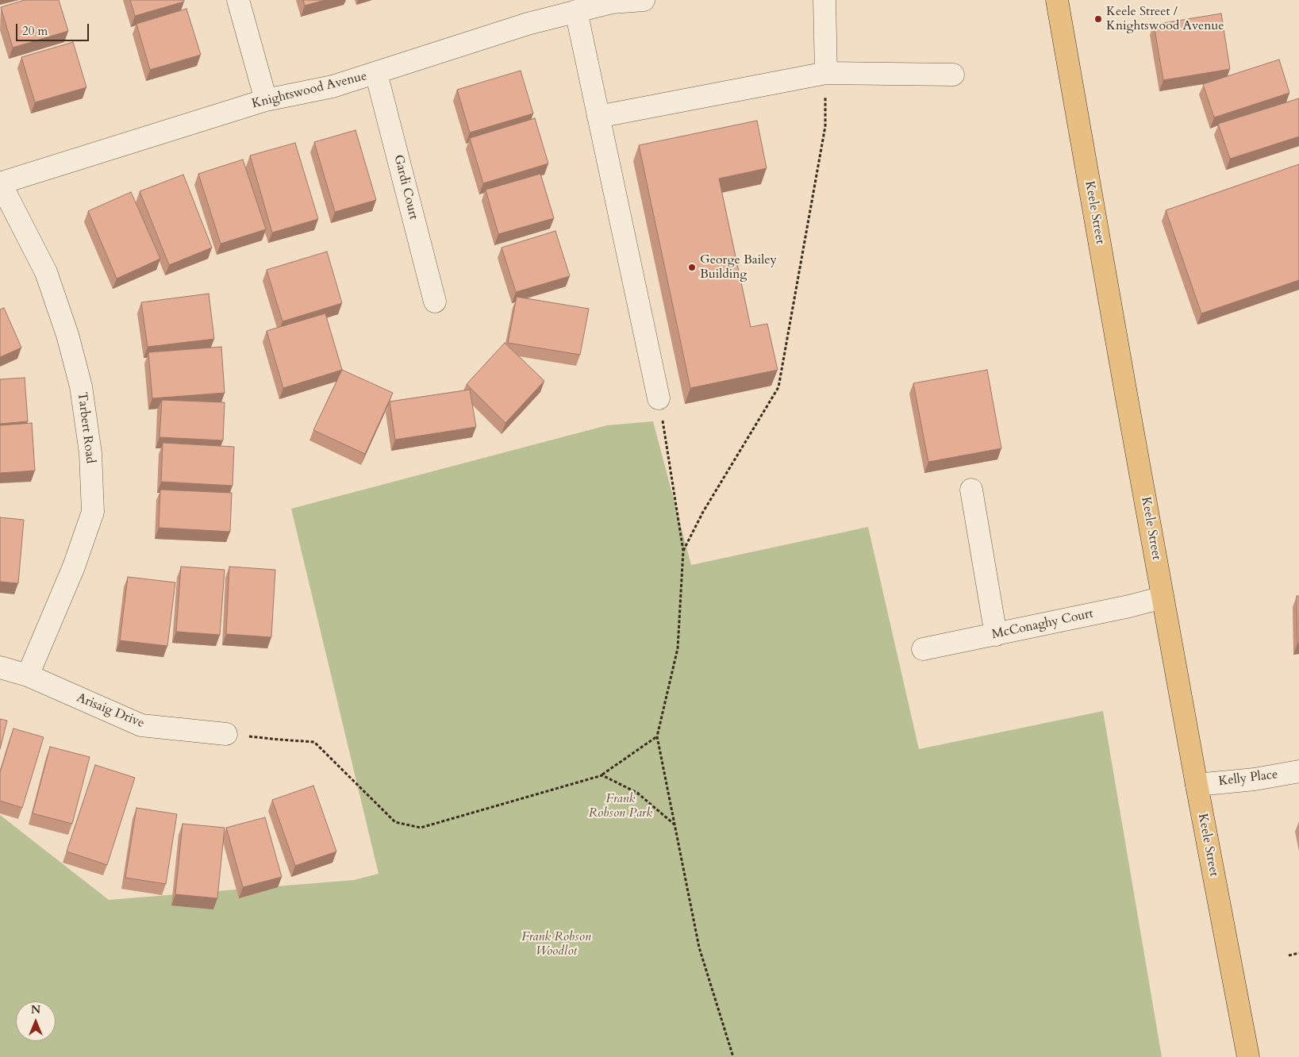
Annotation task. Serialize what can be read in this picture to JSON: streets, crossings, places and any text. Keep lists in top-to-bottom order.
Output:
{
  "streets": {
    "main road": ["Keele Street"],
    "street": [
      "Knightswood Avenue",
      "Gardi Court",
      "Tarbert Road",
      "McConaghy Court",
      "Arisaig Drive",
      "Kelly Place"
    ]
  },
  "crossings": [
    ["Knightswood Avenue", "Gardi Court"],
    ["Knightswood Avenue", "Tarbert Road"],
    ["Keele Street", "McConaghy Court"],
    ["Keele Street", "Kelly Place"],
    ["Tarbert Road", "Arisaig Drive"]
  ],
  "parks": ["Frank Robson Park", "Frank Robson Woodlot"],
  "places": ["Keele Street / Knightswood Avenue", "George Bailey Building"],
  "scale_bar": "20 m",
  "north": "top"
}
